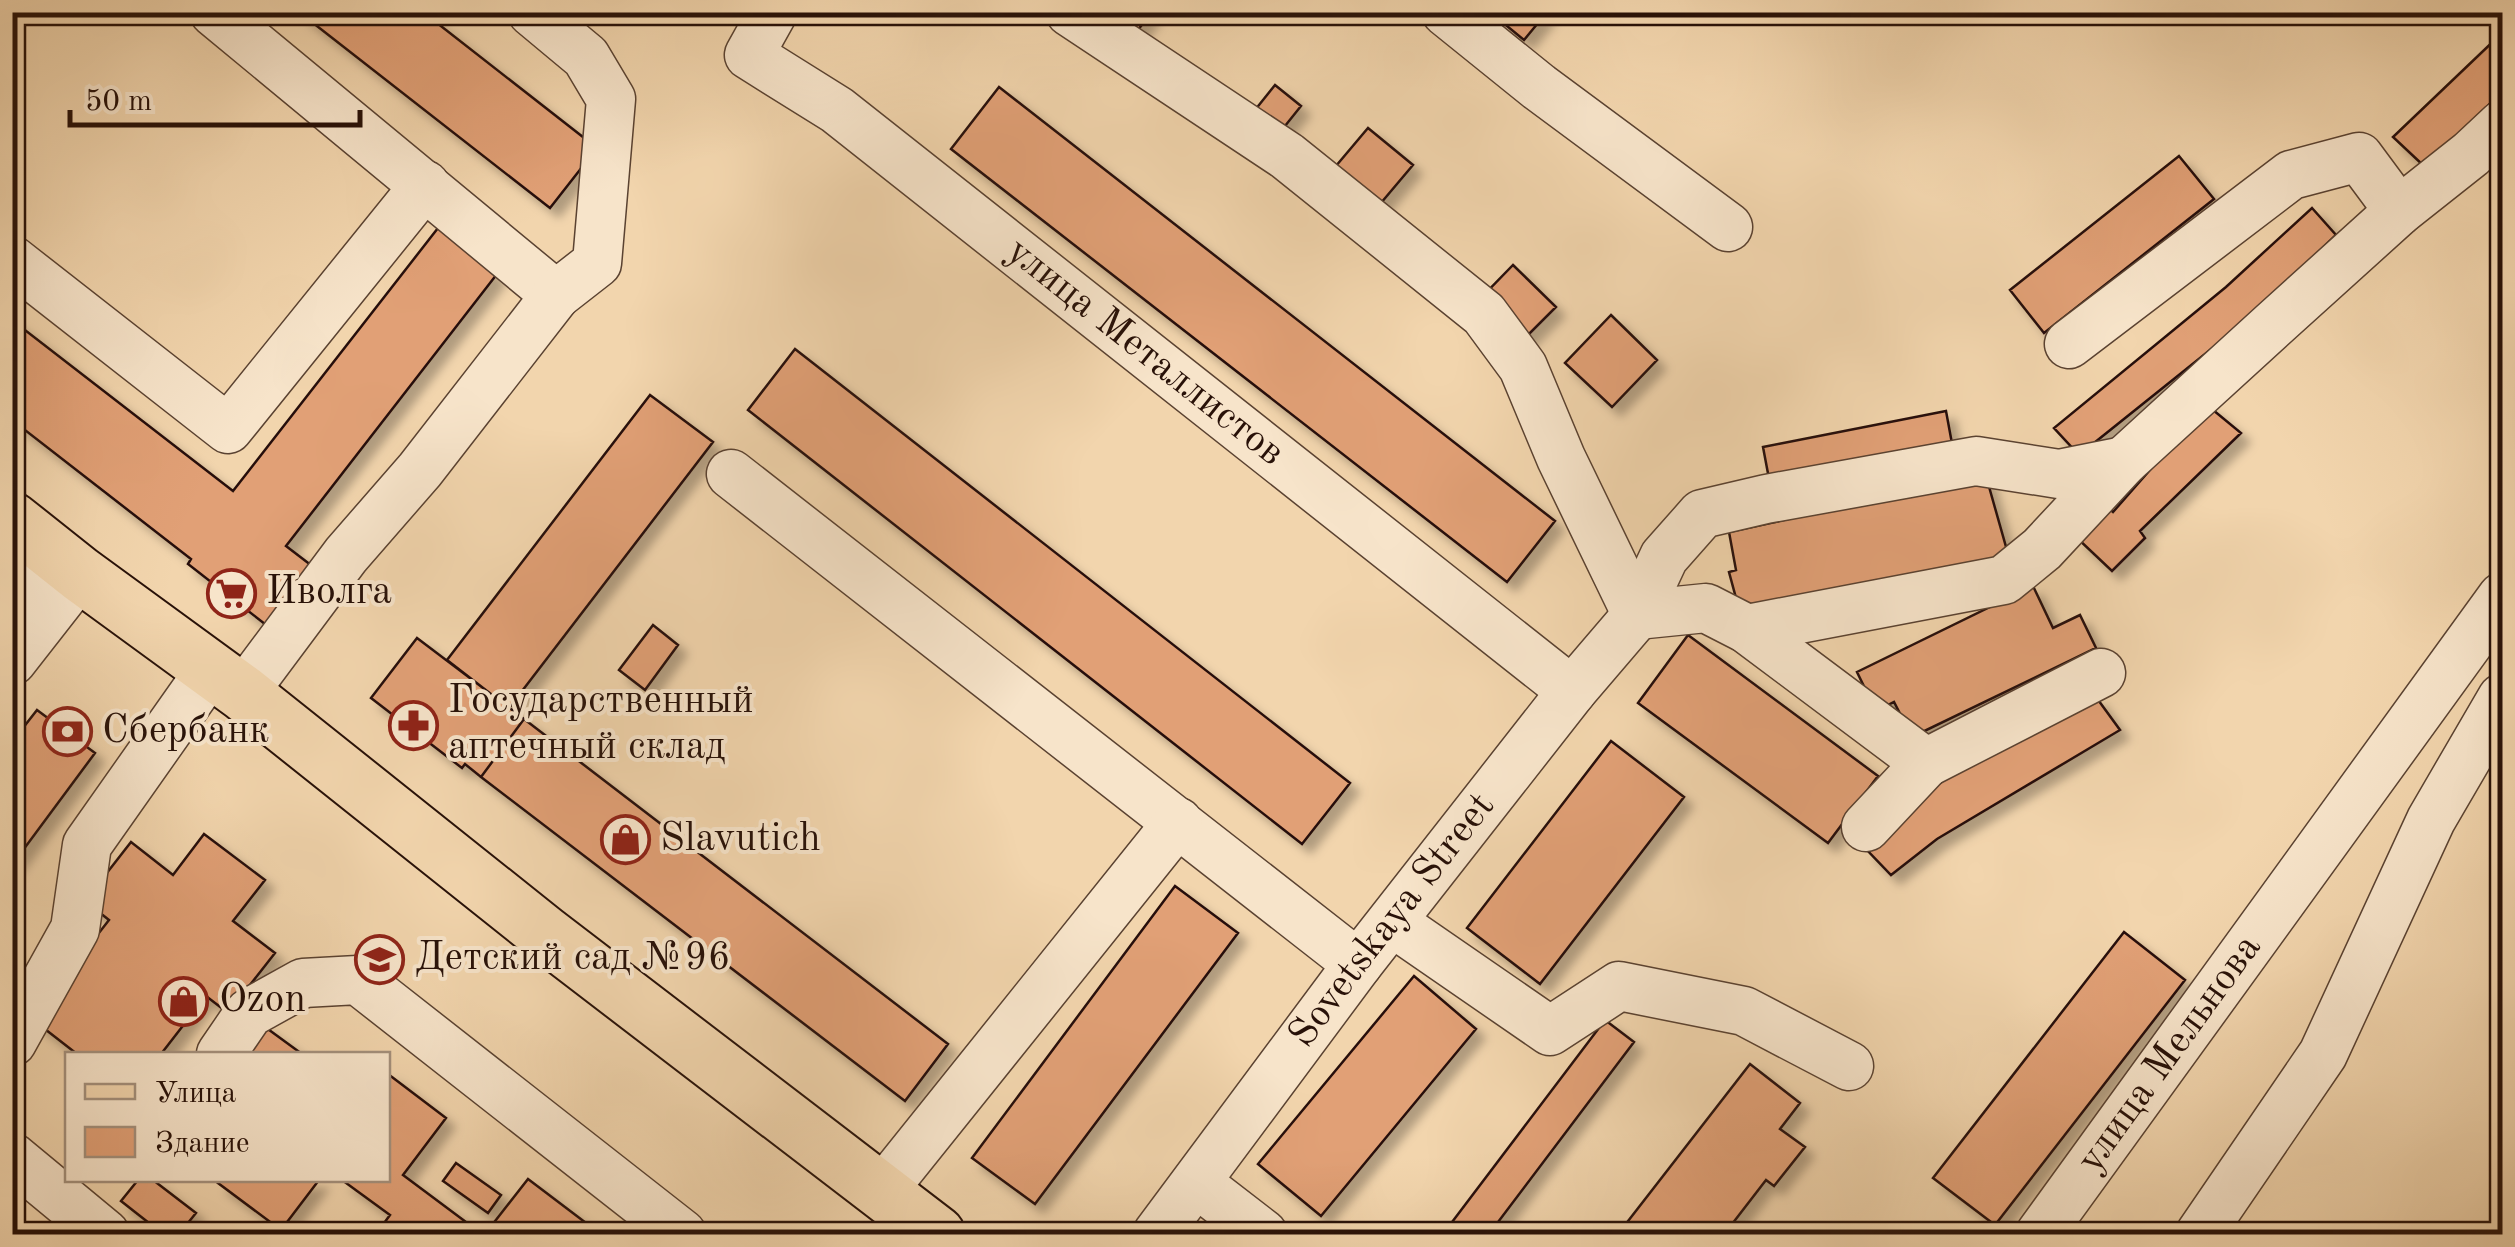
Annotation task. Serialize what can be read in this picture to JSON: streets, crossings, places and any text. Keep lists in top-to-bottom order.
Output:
{
  "streets": {
    "street": ["улица Металлистов", "Sovetskaya Street", "улица Мельнова"]
  },
  "crossings": [
    ["улица Металлистов", "Sovetskaya Street"]
  ],
  "places": {
    "supermarket": ["Иволга"],
    "pharmacy": ["Государственный аптечный склад"],
    "bank": ["Сбербанк"],
    "shop": ["Slavutich", "Ozon"],
    "school or university": ["Детский сад №96"]
  },
  "legend": ["Улица", "Здание"],
  "scale_bar": "50 m"
}
